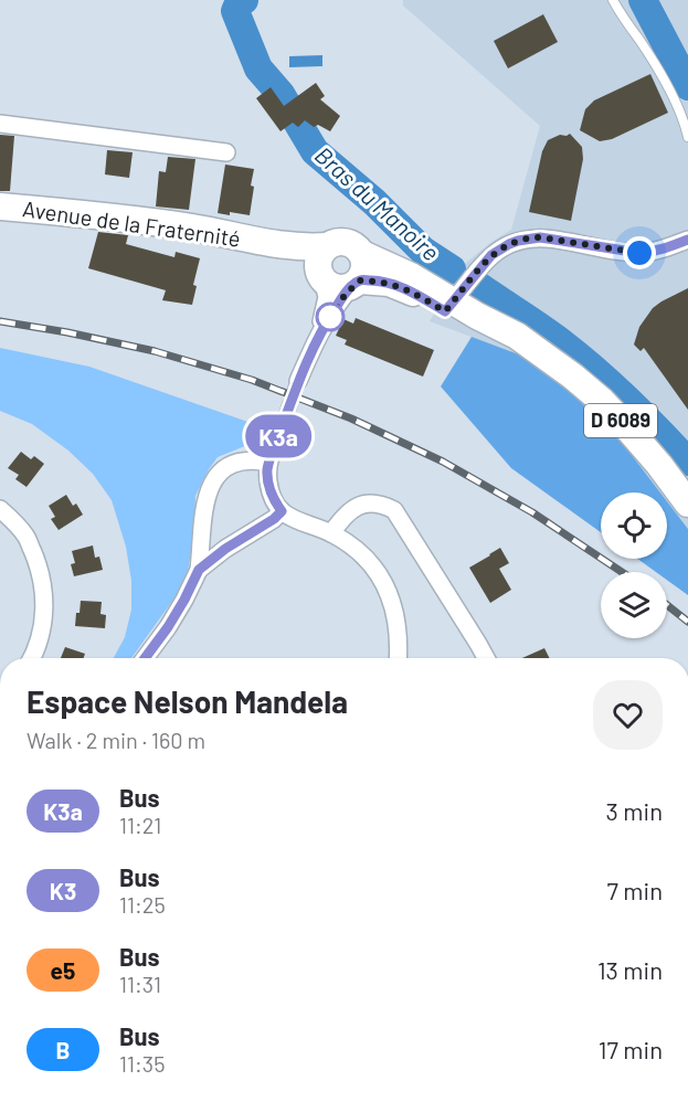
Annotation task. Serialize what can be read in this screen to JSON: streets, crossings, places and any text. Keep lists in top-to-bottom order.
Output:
{
  "streets": {
    "main road": ["Avenue de la Fraternité", "D 6089"]
  },
  "water": ["Bras du Manoire"],
  "lines": ["bus line K3a"],
  "page": {
    "on_map": "K3a",
    "heading": ["Espace Nelson Mandela", "Walk · 2 min · 160 m"],
    "list": [
      {
        "mark": "K3a",
        "name": "Bus",
        "note": "11:21",
        "value": "3 min"
      },
      {
        "mark": "K3",
        "name": "Bus",
        "note": "11:25",
        "value": "7 min"
      },
      {
        "mark": "e5",
        "name": "Bus",
        "note": "11:31",
        "value": "13 min"
      },
      {
        "mark": "B",
        "name": "Bus",
        "note": "11:35",
        "value": "17 min"
      }
    ]
  }
}
